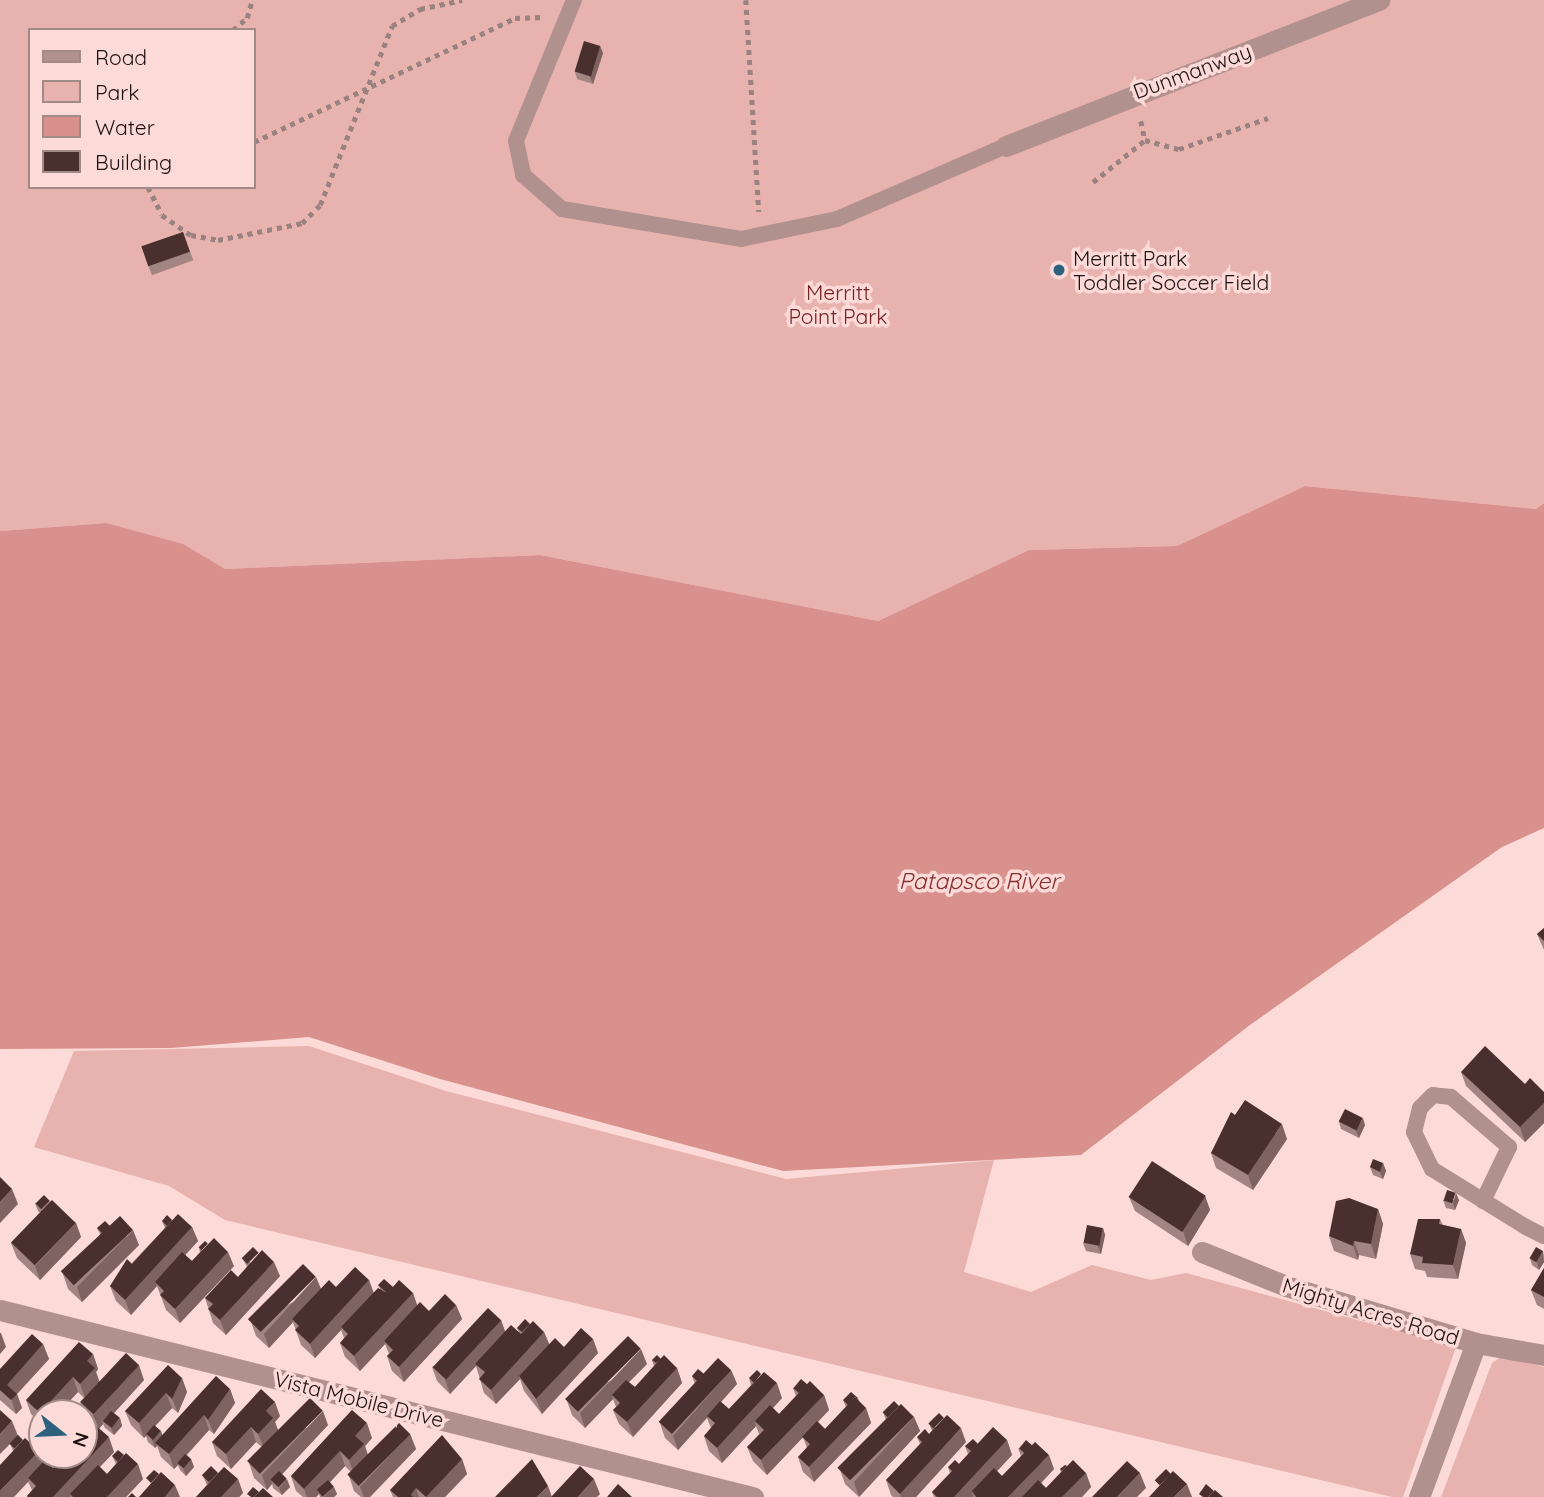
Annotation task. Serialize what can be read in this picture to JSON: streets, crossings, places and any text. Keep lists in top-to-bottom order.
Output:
{
  "streets": {
    "street": ["Dunmanway", "Mighty Acres Road", "Vista Mobile Drive"]
  },
  "water": ["Patapsco River"],
  "parks": ["Merritt Point Park"],
  "places": ["Merritt Park Toddler Soccer Field"],
  "legend": [
    "Road",
    "Park",
    "Water",
    "Building"
  ],
  "north": "right"
}
